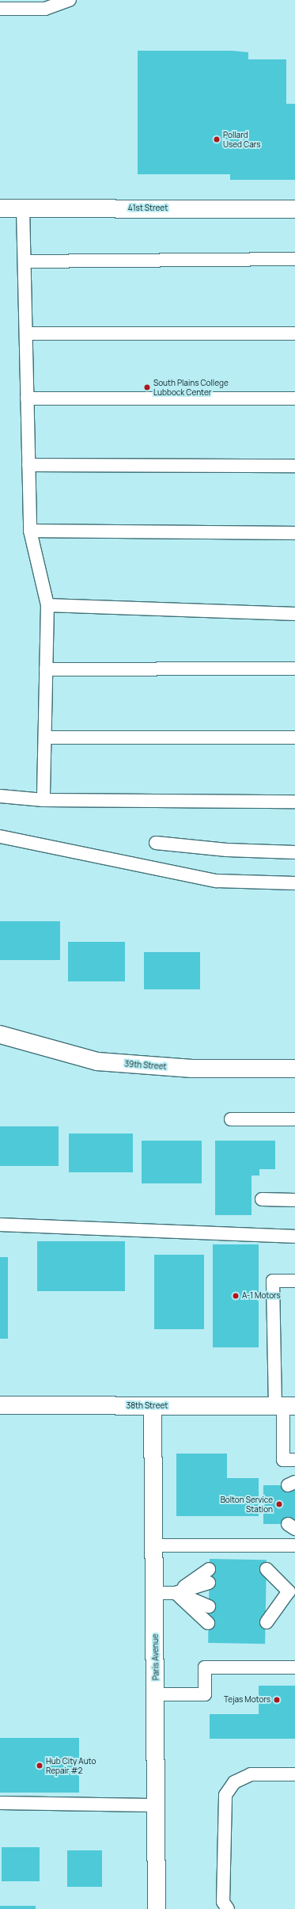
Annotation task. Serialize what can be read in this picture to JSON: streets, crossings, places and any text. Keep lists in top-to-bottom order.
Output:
{
  "streets": {
    "street": [
      "41st Street",
      "39th Street",
      "38th Street",
      "Paris Avenue"
    ]
  },
  "crossings": [
    ["38th Street", "Paris Avenue"]
  ],
  "places": [
    "Pollard Used Cars",
    "South Plains College Lubbock Center",
    "A-1 Motors",
    "Bolton Service Station",
    "Tejas Motors",
    "Hub City Auto Repair #2"
  ]
}
